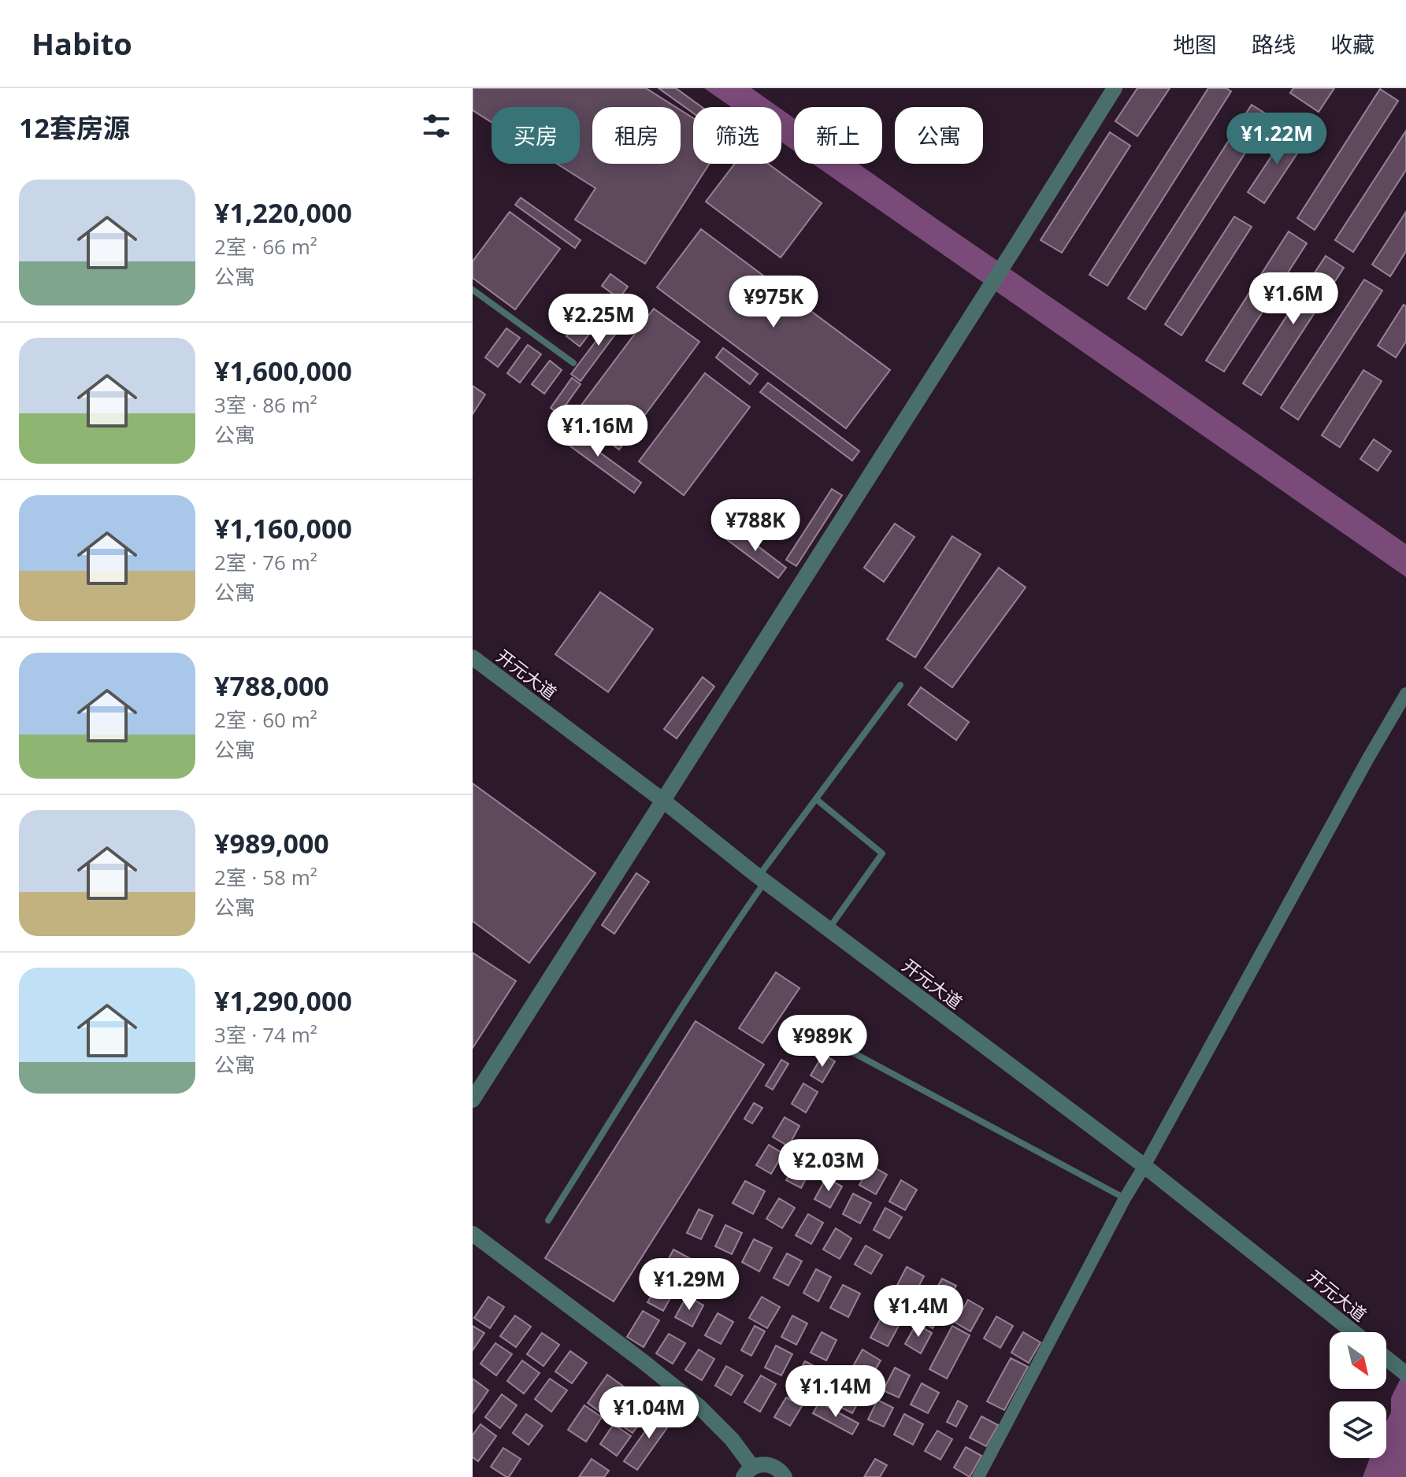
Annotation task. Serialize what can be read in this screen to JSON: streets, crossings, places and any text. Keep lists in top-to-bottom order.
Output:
{
  "streets": {
    "street": ["开元大道"]
  },
  "north": "bottom right",
  "page": {
    "header": "Habito",
    "nav": ["地图", "路线", "收藏"],
    "heading": "12套房源",
    "chip": [
      "买房",
      "租房",
      "筛选",
      "新上",
      "公寓"
    ],
    "price": [
      "¥1.22M",
      "¥1.6M",
      "¥975K",
      "¥2.25M",
      "¥1.16M",
      "¥788K",
      "¥989K",
      "¥2.03M",
      "¥1.29M",
      "¥1.4M",
      "¥1.14M",
      "¥1.04M"
    ],
    "list": [
      {
        "name": "¥1,220,000",
        "note": "2室 · 66 m² · 公寓"
      },
      {
        "name": "¥1,600,000",
        "note": "3室 · 86 m² · 公寓"
      },
      {
        "name": "¥1,160,000",
        "note": "2室 · 76 m² · 公寓"
      },
      {
        "name": "¥788,000",
        "note": "2室 · 60 m² · 公寓"
      },
      {
        "name": "¥989,000",
        "note": "2室 · 58 m² · 公寓"
      },
      {
        "name": "¥1,290,000",
        "note": "3室 · 74 m² · 公寓"
      }
    ]
  }
}
